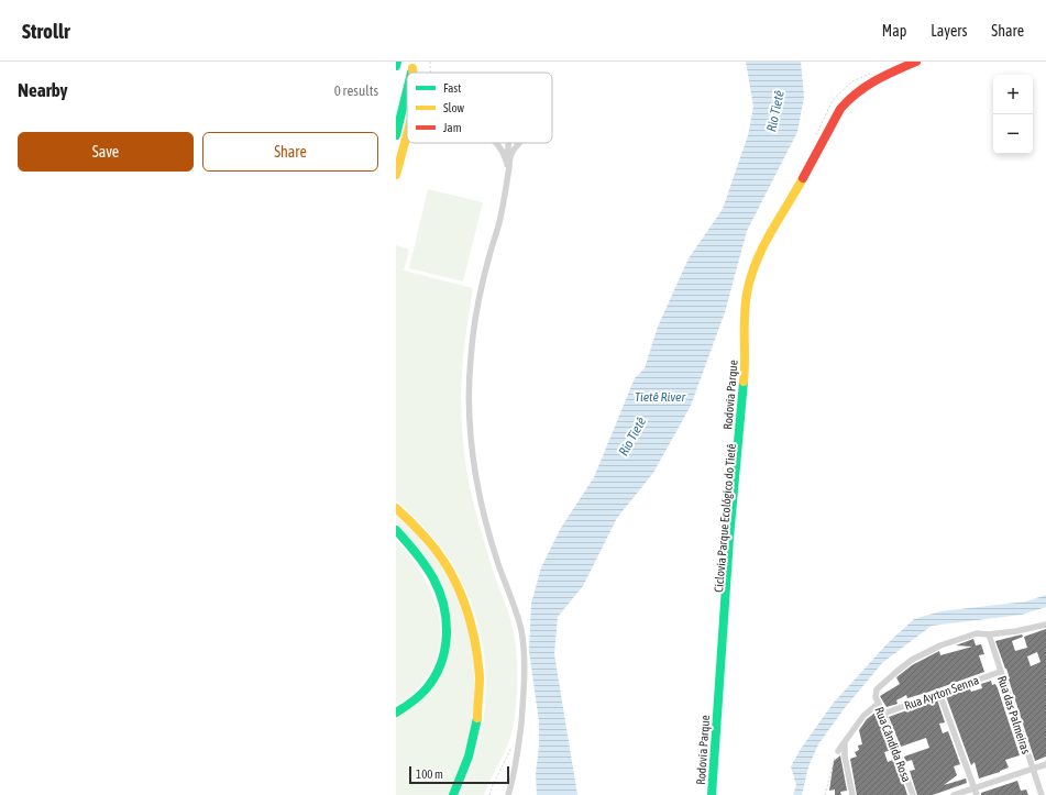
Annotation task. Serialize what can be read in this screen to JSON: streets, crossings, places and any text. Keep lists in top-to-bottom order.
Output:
{
  "streets": {
    "main road": ["Rodovia Parque"],
    "street": ["Rua Ayrton Senna", "Rua das Palmeiras", "Rua Cândida Rosa"]
  },
  "crossings": [
    ["Rua Ayrton Senna", "Rua das Palmeiras"],
    ["Rua Ayrton Senna", "Rua Cândida Rosa"],
    ["Rua das Palmeiras", "Rua Cândida Rosa"]
  ],
  "water": ["Rio Tietê", "Tietê River"],
  "legend": ["Fast", "Slow", "Jam"],
  "scale_bar": "100 m",
  "page": {
    "header": "Strollr",
    "nav": ["Map", "Layers", "Share"],
    "heading": ["Nearby", "0 results"],
    "map_buttons": ["+", "−"],
    "buttons": ["Save", "Share"],
    "scale": "100 m"
  }
}
